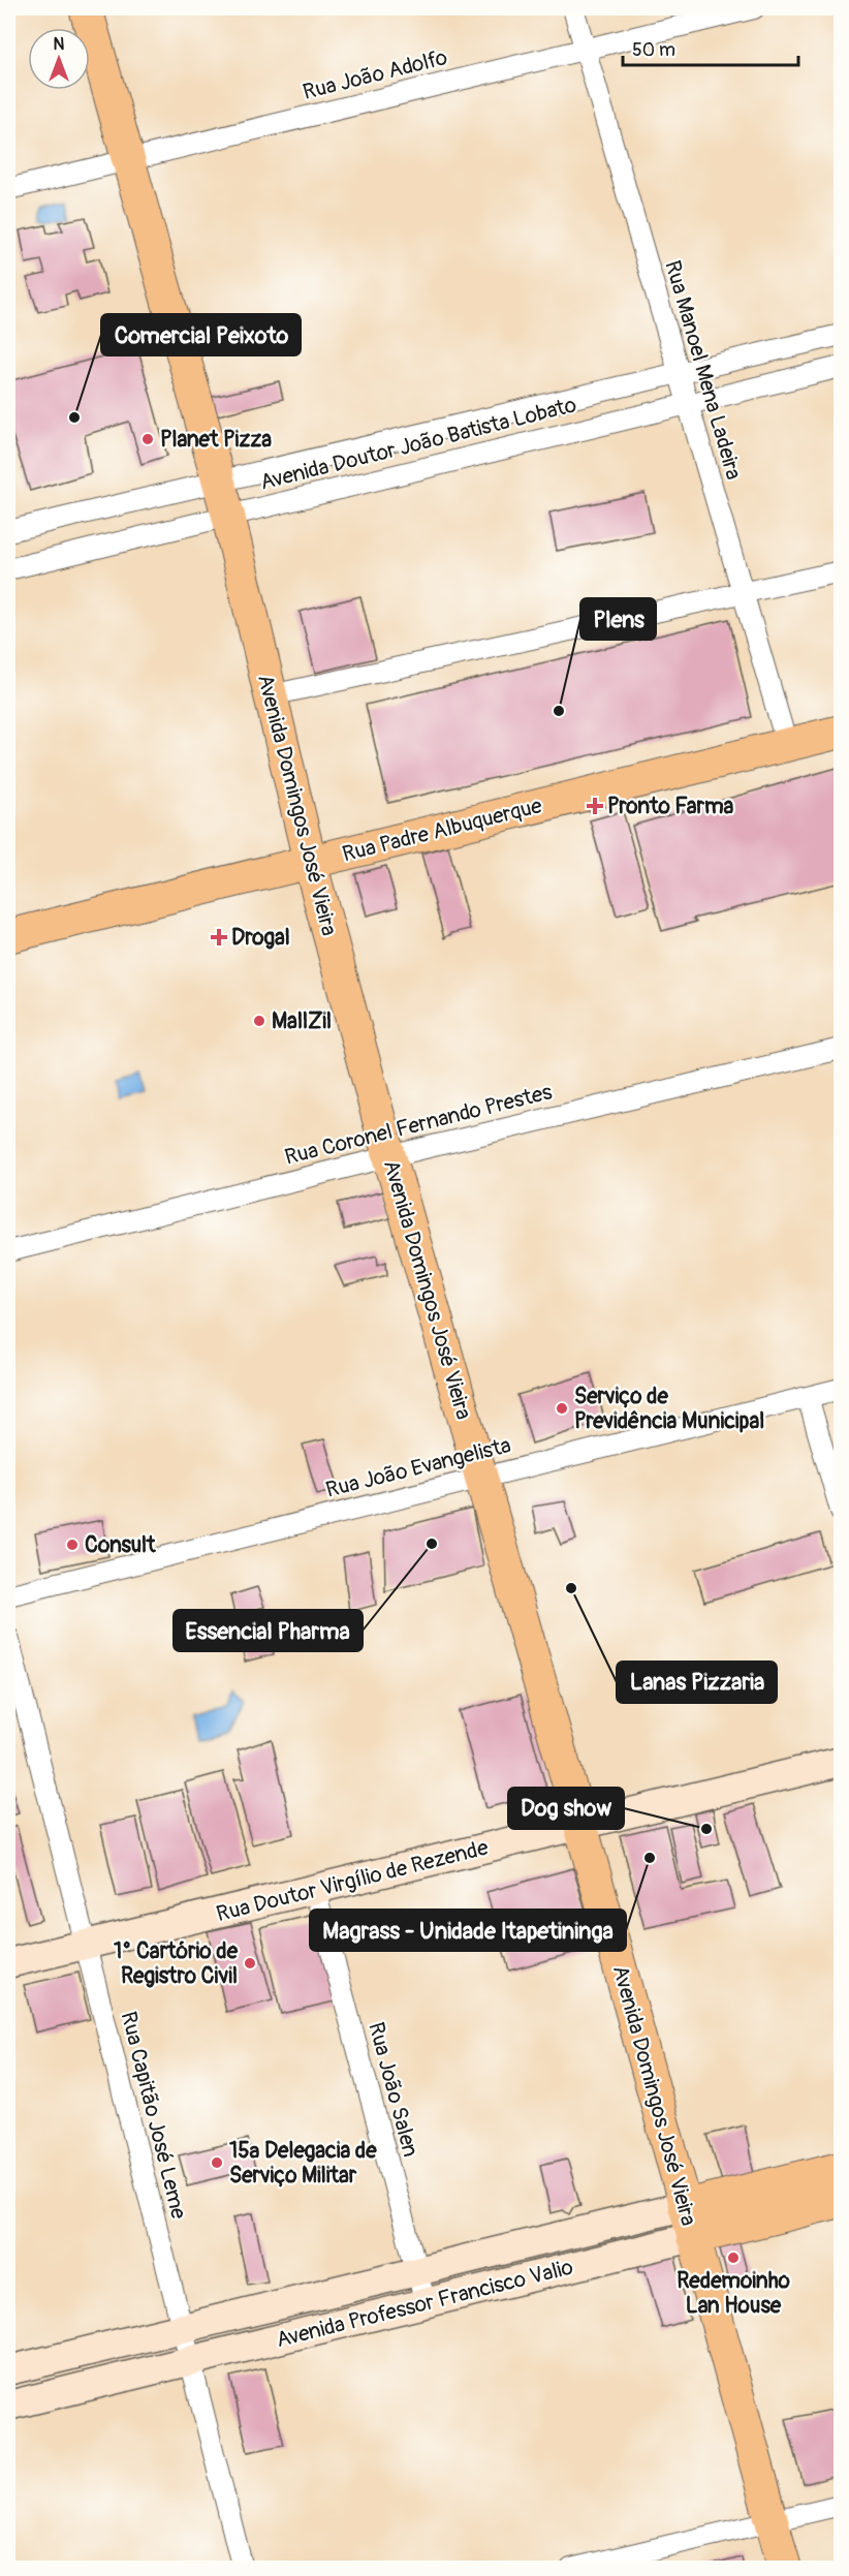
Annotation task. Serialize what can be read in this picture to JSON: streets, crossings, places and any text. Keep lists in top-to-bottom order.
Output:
{
  "streets": {
    "main road": [
      "Avenida Domingos José Vieira",
      "Rua Padre Albuquerque",
      "Rua Doutor Virgílio de Rezende",
      "Avenida Professor Francisco Valio"
    ],
    "street": [
      "Rua João Adolfo",
      "Rua Manoel Mena Ladeira",
      "Avenida Doutor João Batista Lobato",
      "Rua Coronel Fernando Prestes",
      "Rua João Evangelista",
      "Rua João Salen",
      "Rua Capitão José Leme"
    ]
  },
  "crossings": [
    ["Rua João Adolfo", "Rua Manoel Mena Ladeira"],
    ["Rua João Adolfo", "Avenida Domingos José Vieira"],
    ["Rua Manoel Mena Ladeira", "Avenida Doutor João Batista Lobato"],
    ["Rua Manoel Mena Ladeira", "Rua Padre Albuquerque"],
    ["Avenida Doutor João Batista Lobato", "Avenida Domingos José Vieira"],
    ["Avenida Domingos José Vieira", "Rua Padre Albuquerque"],
    ["Avenida Domingos José Vieira", "Rua Coronel Fernando Prestes"],
    ["Avenida Domingos José Vieira", "Rua João Evangelista"],
    ["Avenida Domingos José Vieira", "Rua Doutor Virgílio de Rezende"],
    ["Avenida Domingos José Vieira", "Avenida Professor Francisco Valio"],
    ["Rua Doutor Virgílio de Rezende", "Rua João Salen"],
    ["Rua Doutor Virgílio de Rezende", "Rua Capitão José Leme"],
    ["Rua João Salen", "Avenida Professor Francisco Valio"],
    ["Rua Capitão José Leme", "Avenida Professor Francisco Valio"]
  ],
  "places": {
    "other": [
      "Comercial Peixoto",
      "Planet Pizza",
      "Plens",
      "MallZil",
      "Serviço de Previdência Municipal",
      "Essencial Pharma",
      "Consult",
      "Lanas Pizzaria",
      "Dog show",
      "Magrass - Unidade Itapetininga",
      "1° Cartório de Registro Civil",
      "15ª Delegacia de Serviço Militar",
      "Redemoinho Lan House"
    ],
    "health": ["Pronto Farma", "Drogal"]
  },
  "scale_bar": "50 m",
  "north": "top"
}
